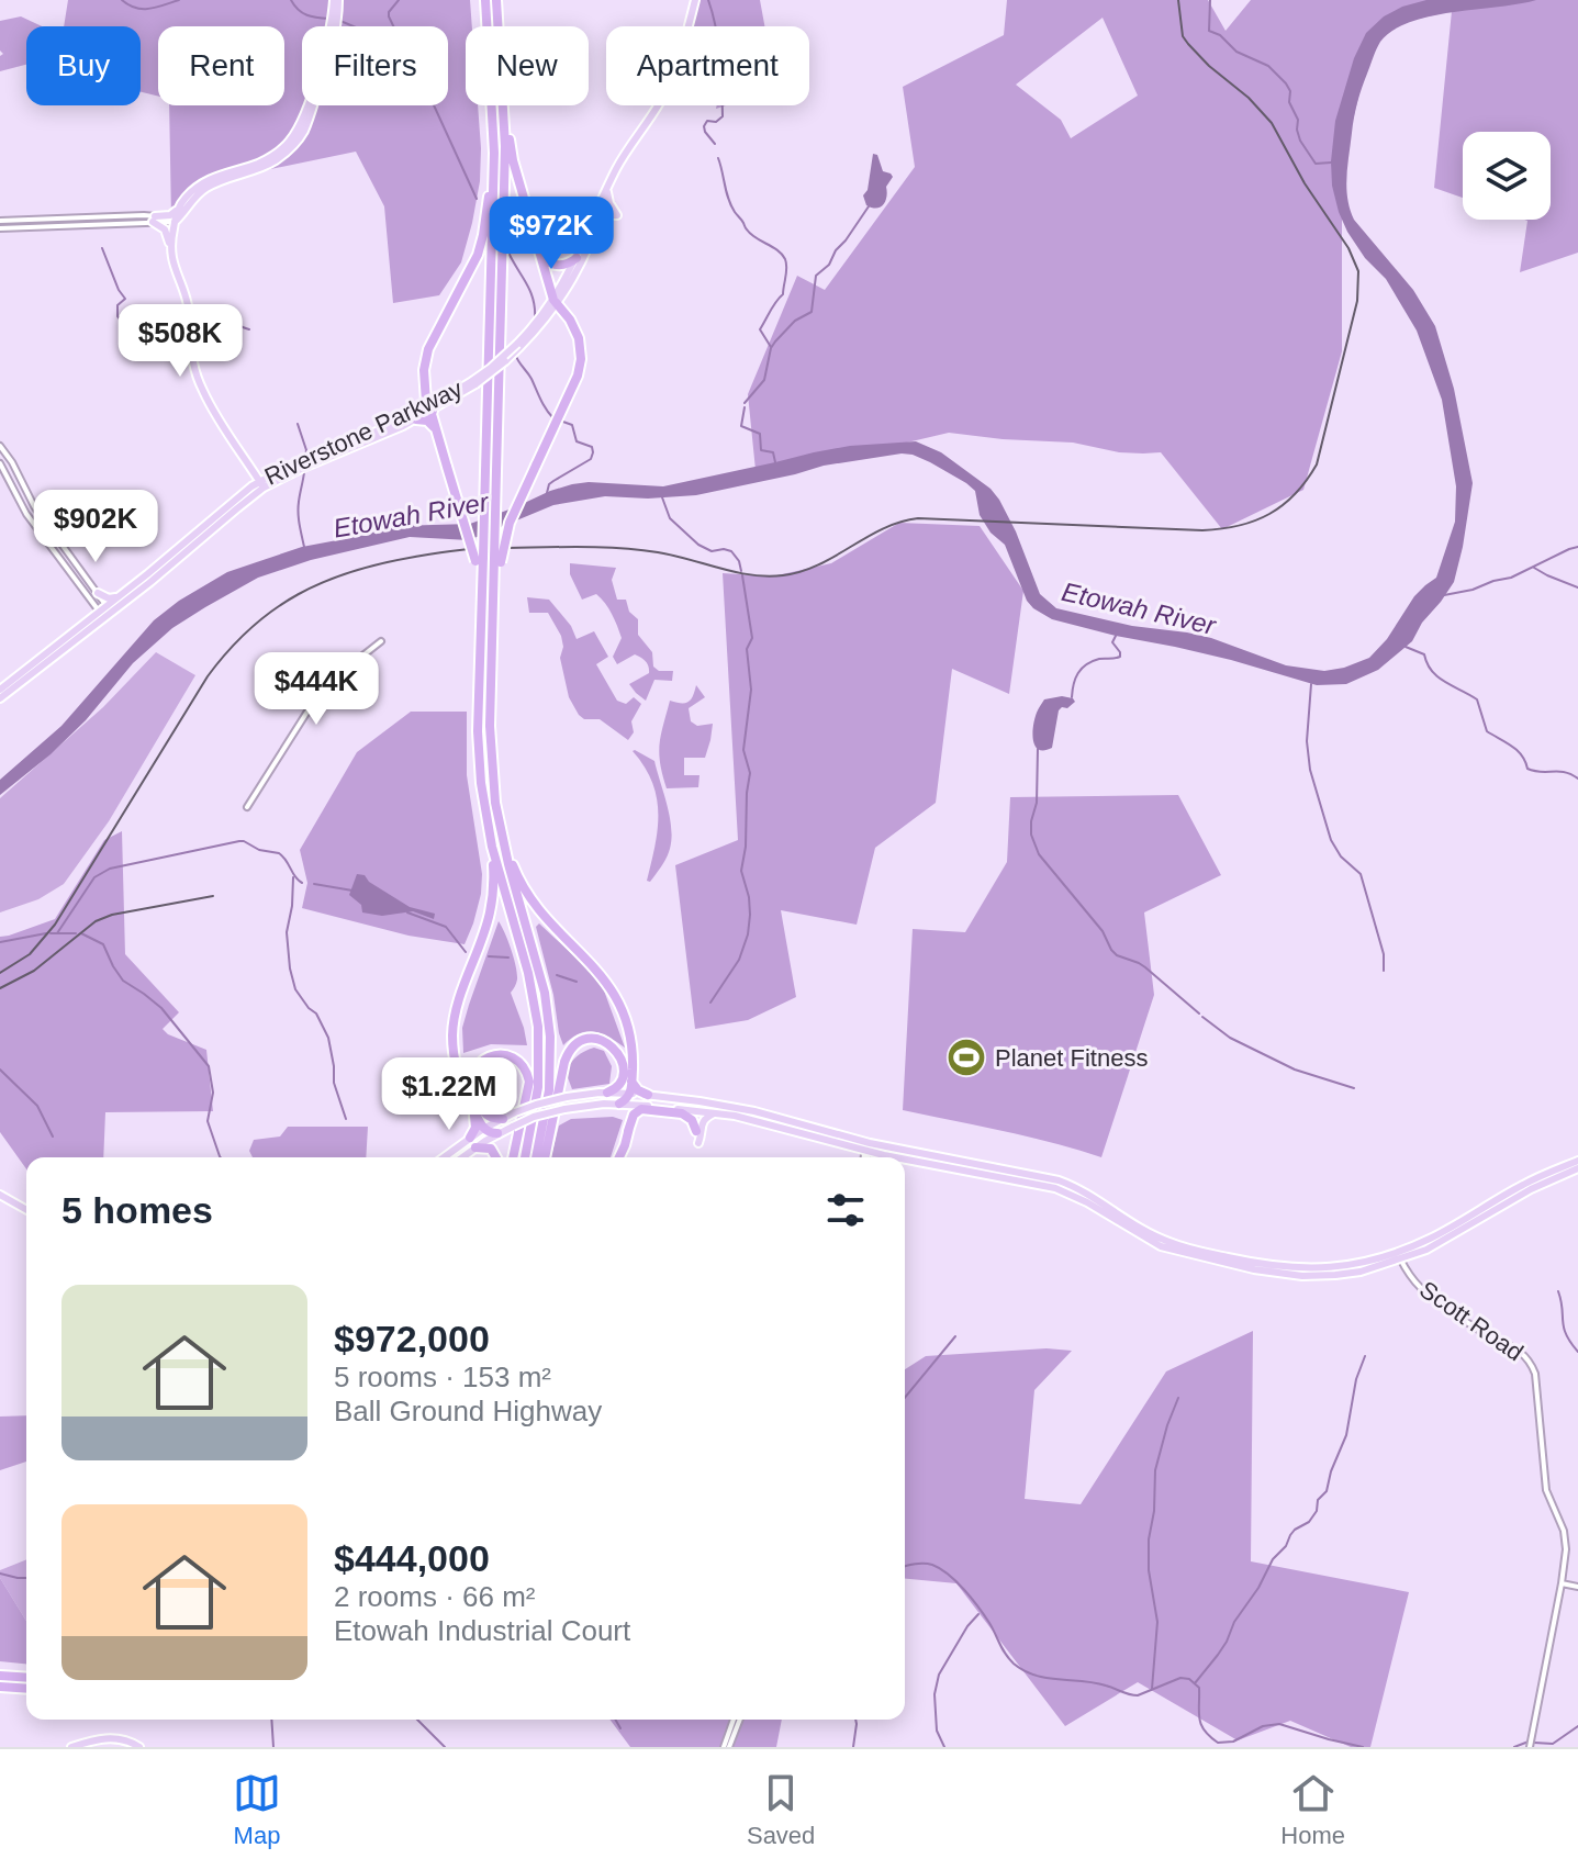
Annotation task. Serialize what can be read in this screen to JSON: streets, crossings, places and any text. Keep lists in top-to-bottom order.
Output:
{
  "streets": {
    "main road": ["Riverstone Parkway"],
    "street": ["Scott Road"]
  },
  "water": ["Etowah River"],
  "places": {
    "sports": ["Planet Fitness"]
  },
  "page": {
    "chip": [
      "Buy",
      "Rent",
      "Filters",
      "New",
      "Apartment"
    ],
    "price": [
      "$972K",
      "$508K",
      "$902K",
      "$444K",
      "$1.22M"
    ],
    "heading": "5 homes",
    "list": [
      {
        "name": "$972,000",
        "note": "5 rooms · 153 m² · Ball Ground Highway"
      },
      {
        "name": "$444,000",
        "note": "2 rooms · 66 m² · Etowah Industrial Court"
      }
    ],
    "tabs": ["Map", "Saved", "Home"]
  }
}
